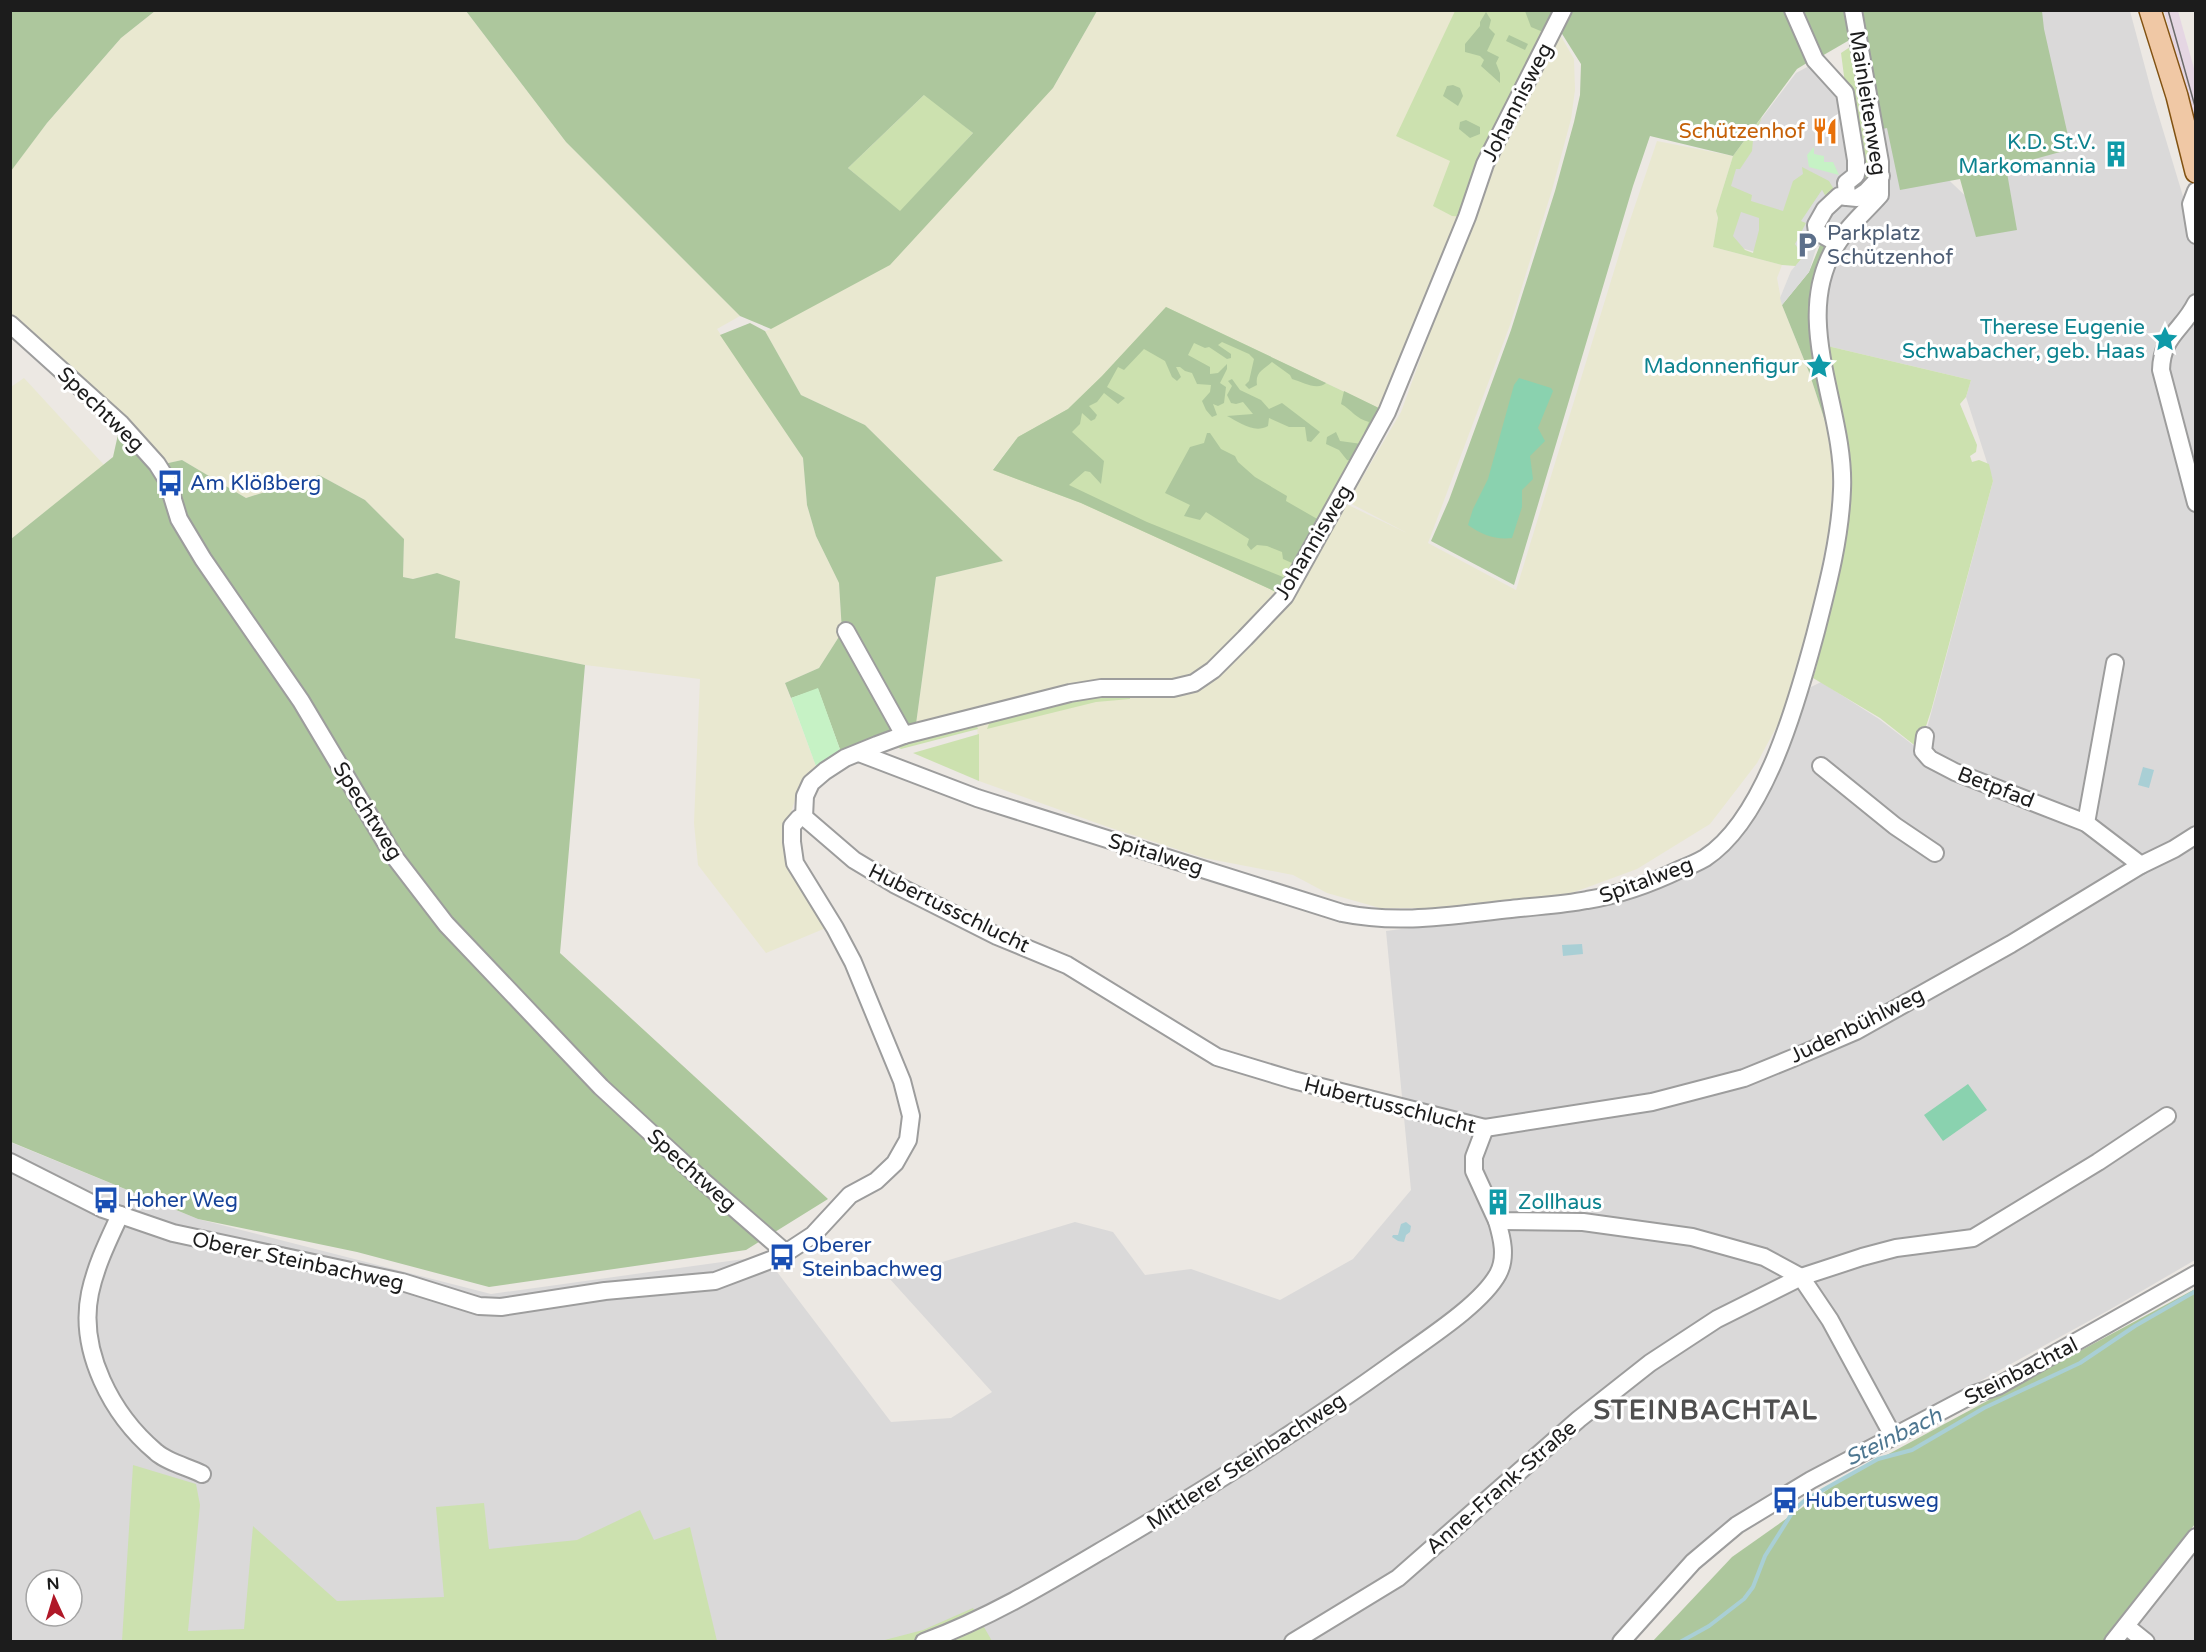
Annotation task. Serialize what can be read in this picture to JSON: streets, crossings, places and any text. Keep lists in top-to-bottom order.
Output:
{
  "streets": {
    "street": [
      "Johannisweg",
      "Mainleitenweg",
      "Spechtweg",
      "Betpfad",
      "Spitalweg",
      "Hubertusschlucht",
      "Judenbühlweg",
      "Oberer Steinbachweg",
      "Steinbachtal",
      "Mittlerer Steinbachweg",
      "Anne-Frank-Straße"
    ]
  },
  "crossings": [
    ["Johannisweg", "Spitalweg"],
    ["Johannisweg", "Hubertusschlucht"],
    ["Johannisweg", "Oberer Steinbachweg"],
    ["Mainleitenweg", "Spitalweg"],
    ["Spechtweg", "Oberer Steinbachweg"],
    ["Betpfad", "Judenbühlweg"],
    ["Hubertusschlucht", "Judenbühlweg"],
    ["Hubertusschlucht", "Oberer Steinbachweg"],
    ["Hubertusschlucht", "Mittlerer Steinbachweg"]
  ],
  "districts": ["STEINBACHTAL"],
  "water": ["Steinbach"],
  "places": {
    "restaurant": ["Schützenhof"],
    "building": ["K.D. St.V. Markomannia", "Zollhaus"],
    "parking": ["Parkplatz Schützenhof"],
    "place": ["Therese Eugenie Schwabacher, geb. Haas", "Madonnenfigur"],
    "bus stop": [
      "Am Klößberg",
      "Hoher Weg",
      "Oberer Steinbachweg",
      "Hubertusweg"
    ]
  },
  "north": "top"
}
